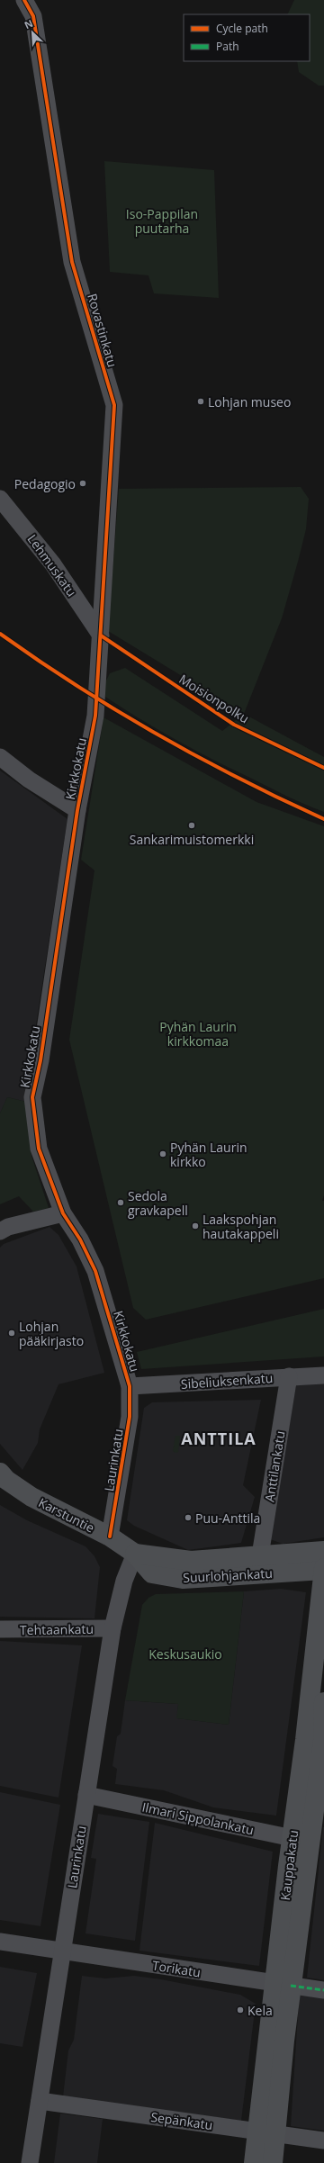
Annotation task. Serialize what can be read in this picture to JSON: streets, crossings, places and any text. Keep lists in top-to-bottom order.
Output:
{
  "streets": {
    "main road": ["Karstuntie", "Suurlohjankatu", "Kauppakatu"],
    "street": [
      "Rovastinkatu",
      "Lehmuskatu",
      "Kirkkokatu",
      "Sibeliuksenkatu",
      "Laurinkatu",
      "Anttilankatu",
      "Tehtaankatu",
      "Ilmari Sippolankatu",
      "Torikatu",
      "Sepänkatu"
    ],
    "cycle path": ["Moisionpolku"]
  },
  "crossings": [
    ["Rovastinkatu", "Lehmuskatu"],
    ["Rovastinkatu", "Kirkkokatu"],
    ["Kirkkokatu", "Sibeliuksenkatu"],
    ["Kirkkokatu", "Laurinkatu"],
    ["Sibeliuksenkatu", "Laurinkatu"],
    ["Sibeliuksenkatu", "Anttilankatu"],
    ["Laurinkatu", "Karstuntie"],
    ["Laurinkatu", "Suurlohjankatu"],
    ["Laurinkatu", "Tehtaankatu"],
    ["Laurinkatu", "Ilmari Sippolankatu"],
    ["Laurinkatu", "Torikatu"],
    ["Laurinkatu", "Sepänkatu"],
    ["Anttilankatu", "Suurlohjankatu"],
    ["Karstuntie", "Suurlohjankatu"],
    ["Suurlohjankatu", "Kauppakatu"],
    ["Ilmari Sippolankatu", "Kauppakatu"],
    ["Kauppakatu", "Torikatu"],
    ["Kauppakatu", "Sepänkatu"]
  ],
  "districts": ["ANTTILA"],
  "parks": ["Iso-Pappilan puutarha", "Pyhän Laurin kirkkomaa", "Keskusaukio"],
  "places": [
    "Lohjan museo",
    "Pedagogio",
    "Sankarimuistomerkki",
    "Pyhän Laurin kirkko",
    "Sedola gravkapell",
    "Laakspohjan hautakappeli",
    "Lohjan pääkirjasto",
    "Puu-Anttila",
    "Kela"
  ],
  "legend": ["Cycle path", "Path"],
  "north": "top left"
}
